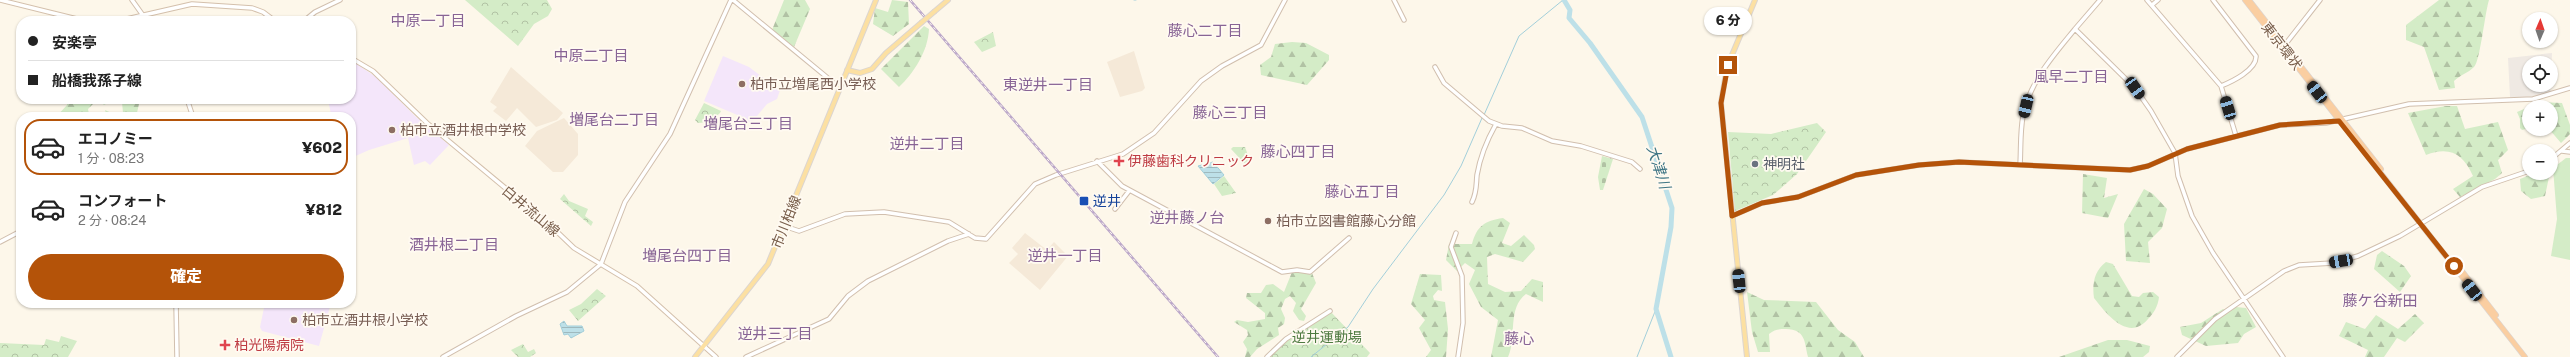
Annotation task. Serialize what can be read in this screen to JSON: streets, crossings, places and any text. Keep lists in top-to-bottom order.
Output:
{
  "streets": {
    "highway": ["東京環状"],
    "main road": ["市川柏線"],
    "street": ["白井流山線"]
  },
  "crossings": [
    ["白井流山線", "市川柏線"]
  ],
  "districts": [
    "中原一丁目",
    "藤心二丁目",
    "中原二丁目",
    "風早二丁目",
    "東逆井一丁目",
    "藤心三丁目",
    "増尾台二丁目",
    "増尾台三丁目",
    "逆井二丁目",
    "藤心四丁目",
    "藤心五丁目",
    "逆井藤ノ台",
    "酒井根二丁目",
    "増尾台四丁目",
    "逆井一丁目",
    "藤ケ谷新田",
    "逆井三丁目",
    "藤心"
  ],
  "water": ["大津川"],
  "parks": ["逆井運動場"],
  "places": {
    "other": [
      "柏市立増尾西小学校",
      "柏市立酒井根中学校",
      "神明社",
      "柏市立図書館藤心分館",
      "柏市立酒井根小学校"
    ],
    "health": ["伊藤歯科クリニック", "柏光陽病院"],
    "transit": ["逆井"]
  },
  "north": "top",
  "page": {
    "bubble": "6 分",
    "map_buttons": ["+", "−"],
    "banner": ["安楽亭", "船橋我孫子線"],
    "list": [
      {
        "name": "エコノミー",
        "note": "1 分 · 08:23",
        "value": "¥602"
      },
      {
        "name": "コンフォート",
        "note": "2 分 · 08:24",
        "value": "¥812"
      }
    ],
    "buttons": "確定"
  }
}
